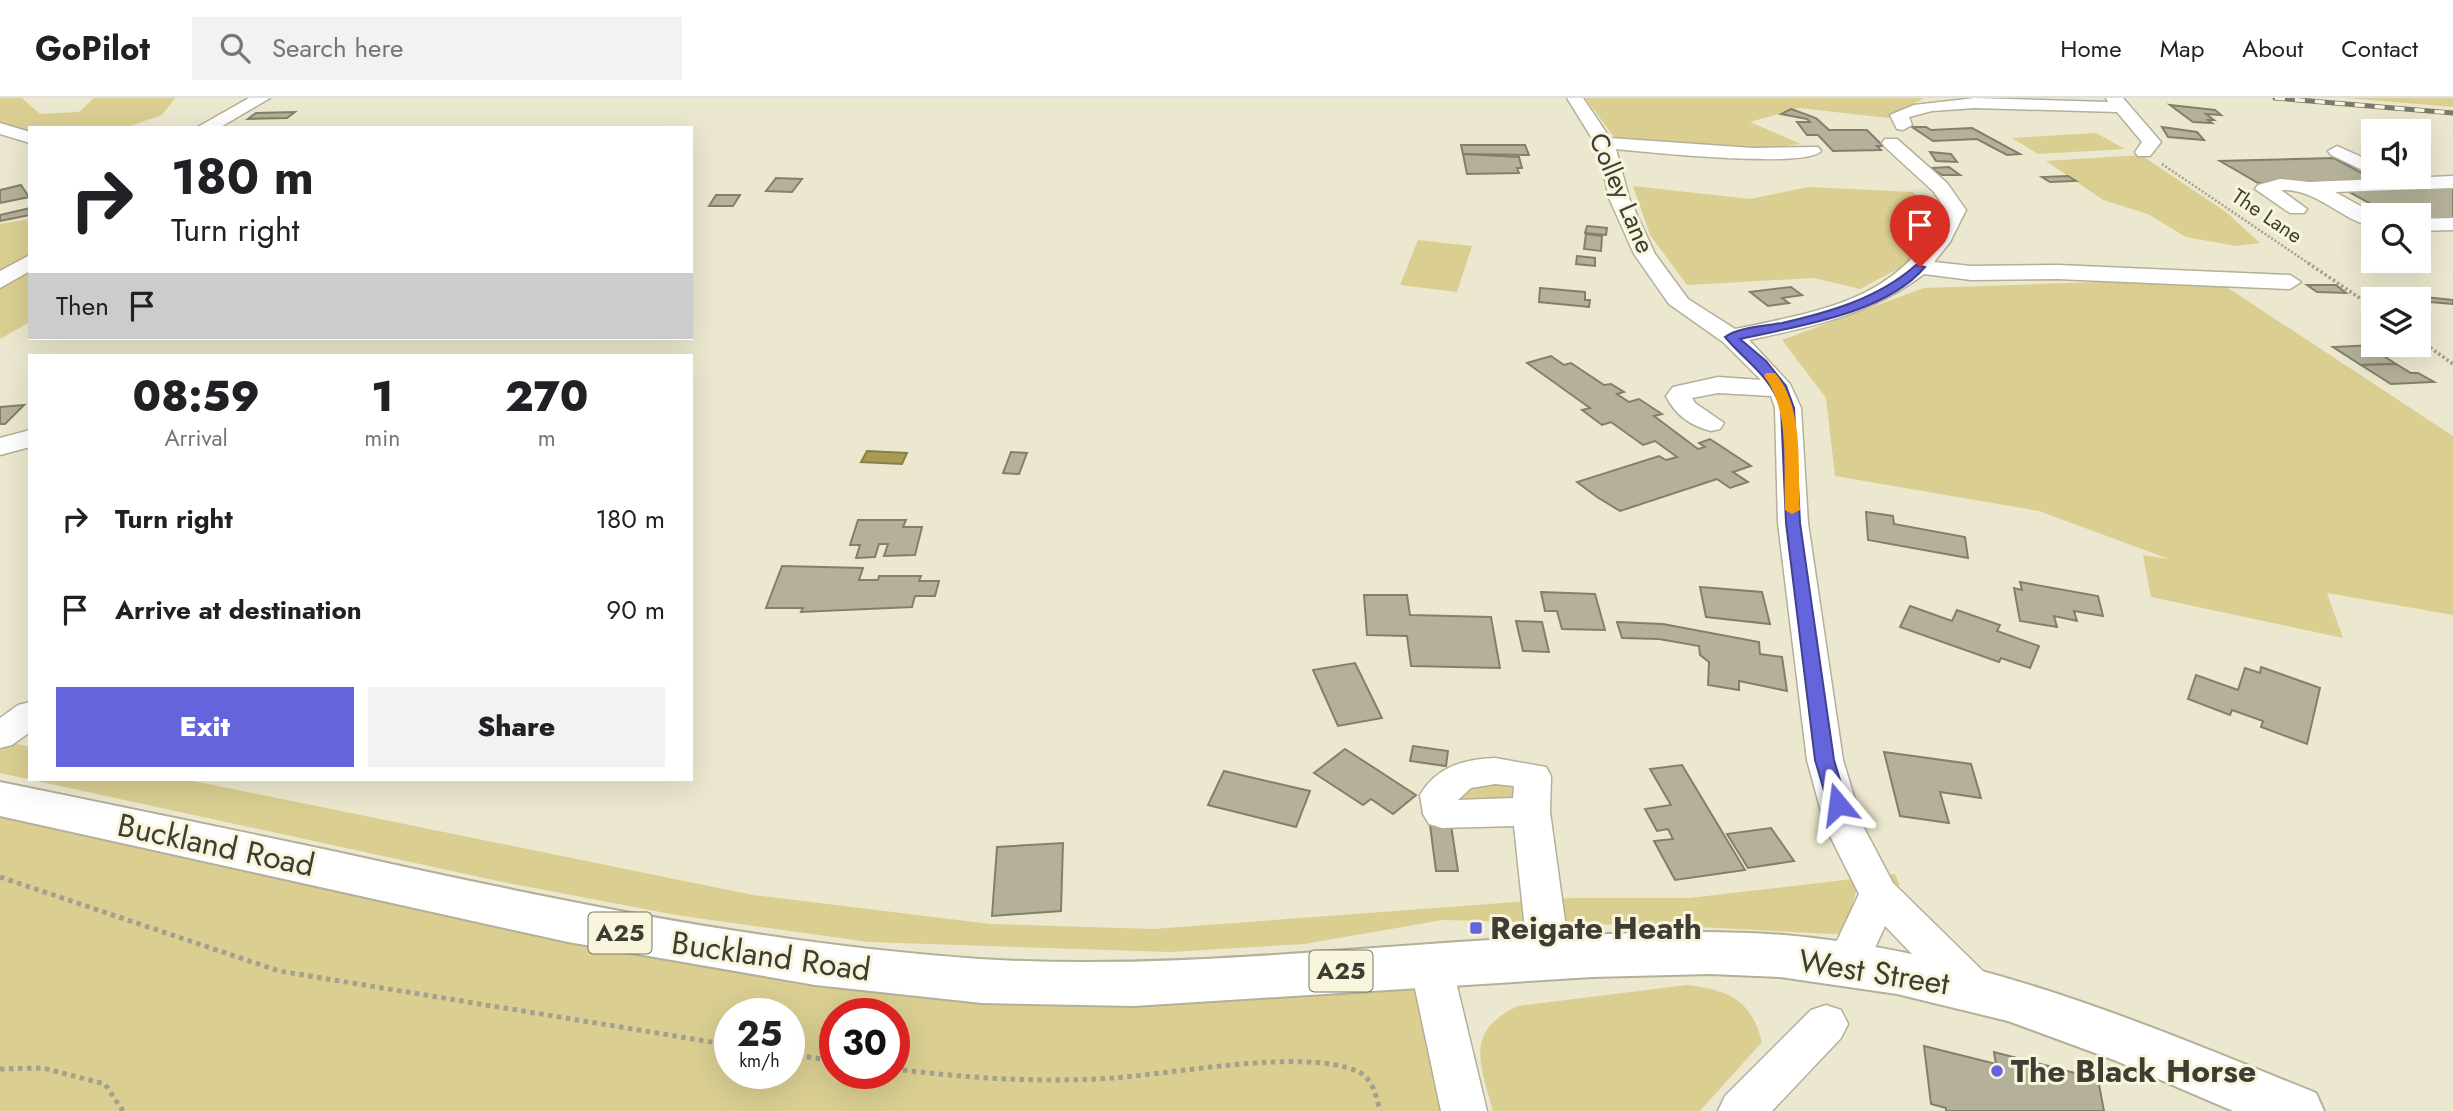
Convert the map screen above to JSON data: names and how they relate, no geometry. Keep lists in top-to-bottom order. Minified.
{"streets":{"main road":["Buckland Road","A25","West Street"],"street":["Colley Lane"],"path":["The Lane"]},"crossings":[["Colley Lane","West Street"],["Buckland Road","West Street"]],"places":{"transit":["Reigate Heath"],"other":["The Black Horse"]},"page":{"header":"GoPilot","search":"Search here","nav":["Home","Map","About","Contact"],"turn":["180 m","Turn right"],"then":"Then","eta":["08:59","Arrival","1","min","270","m"],"list":[{"name":"Turn right","value":"180 m"},{"name":"Arrive at destination","value":"90 m"}],"buttons":["Exit","Share"],"speed":"25 km/h","limit":"30"}}
